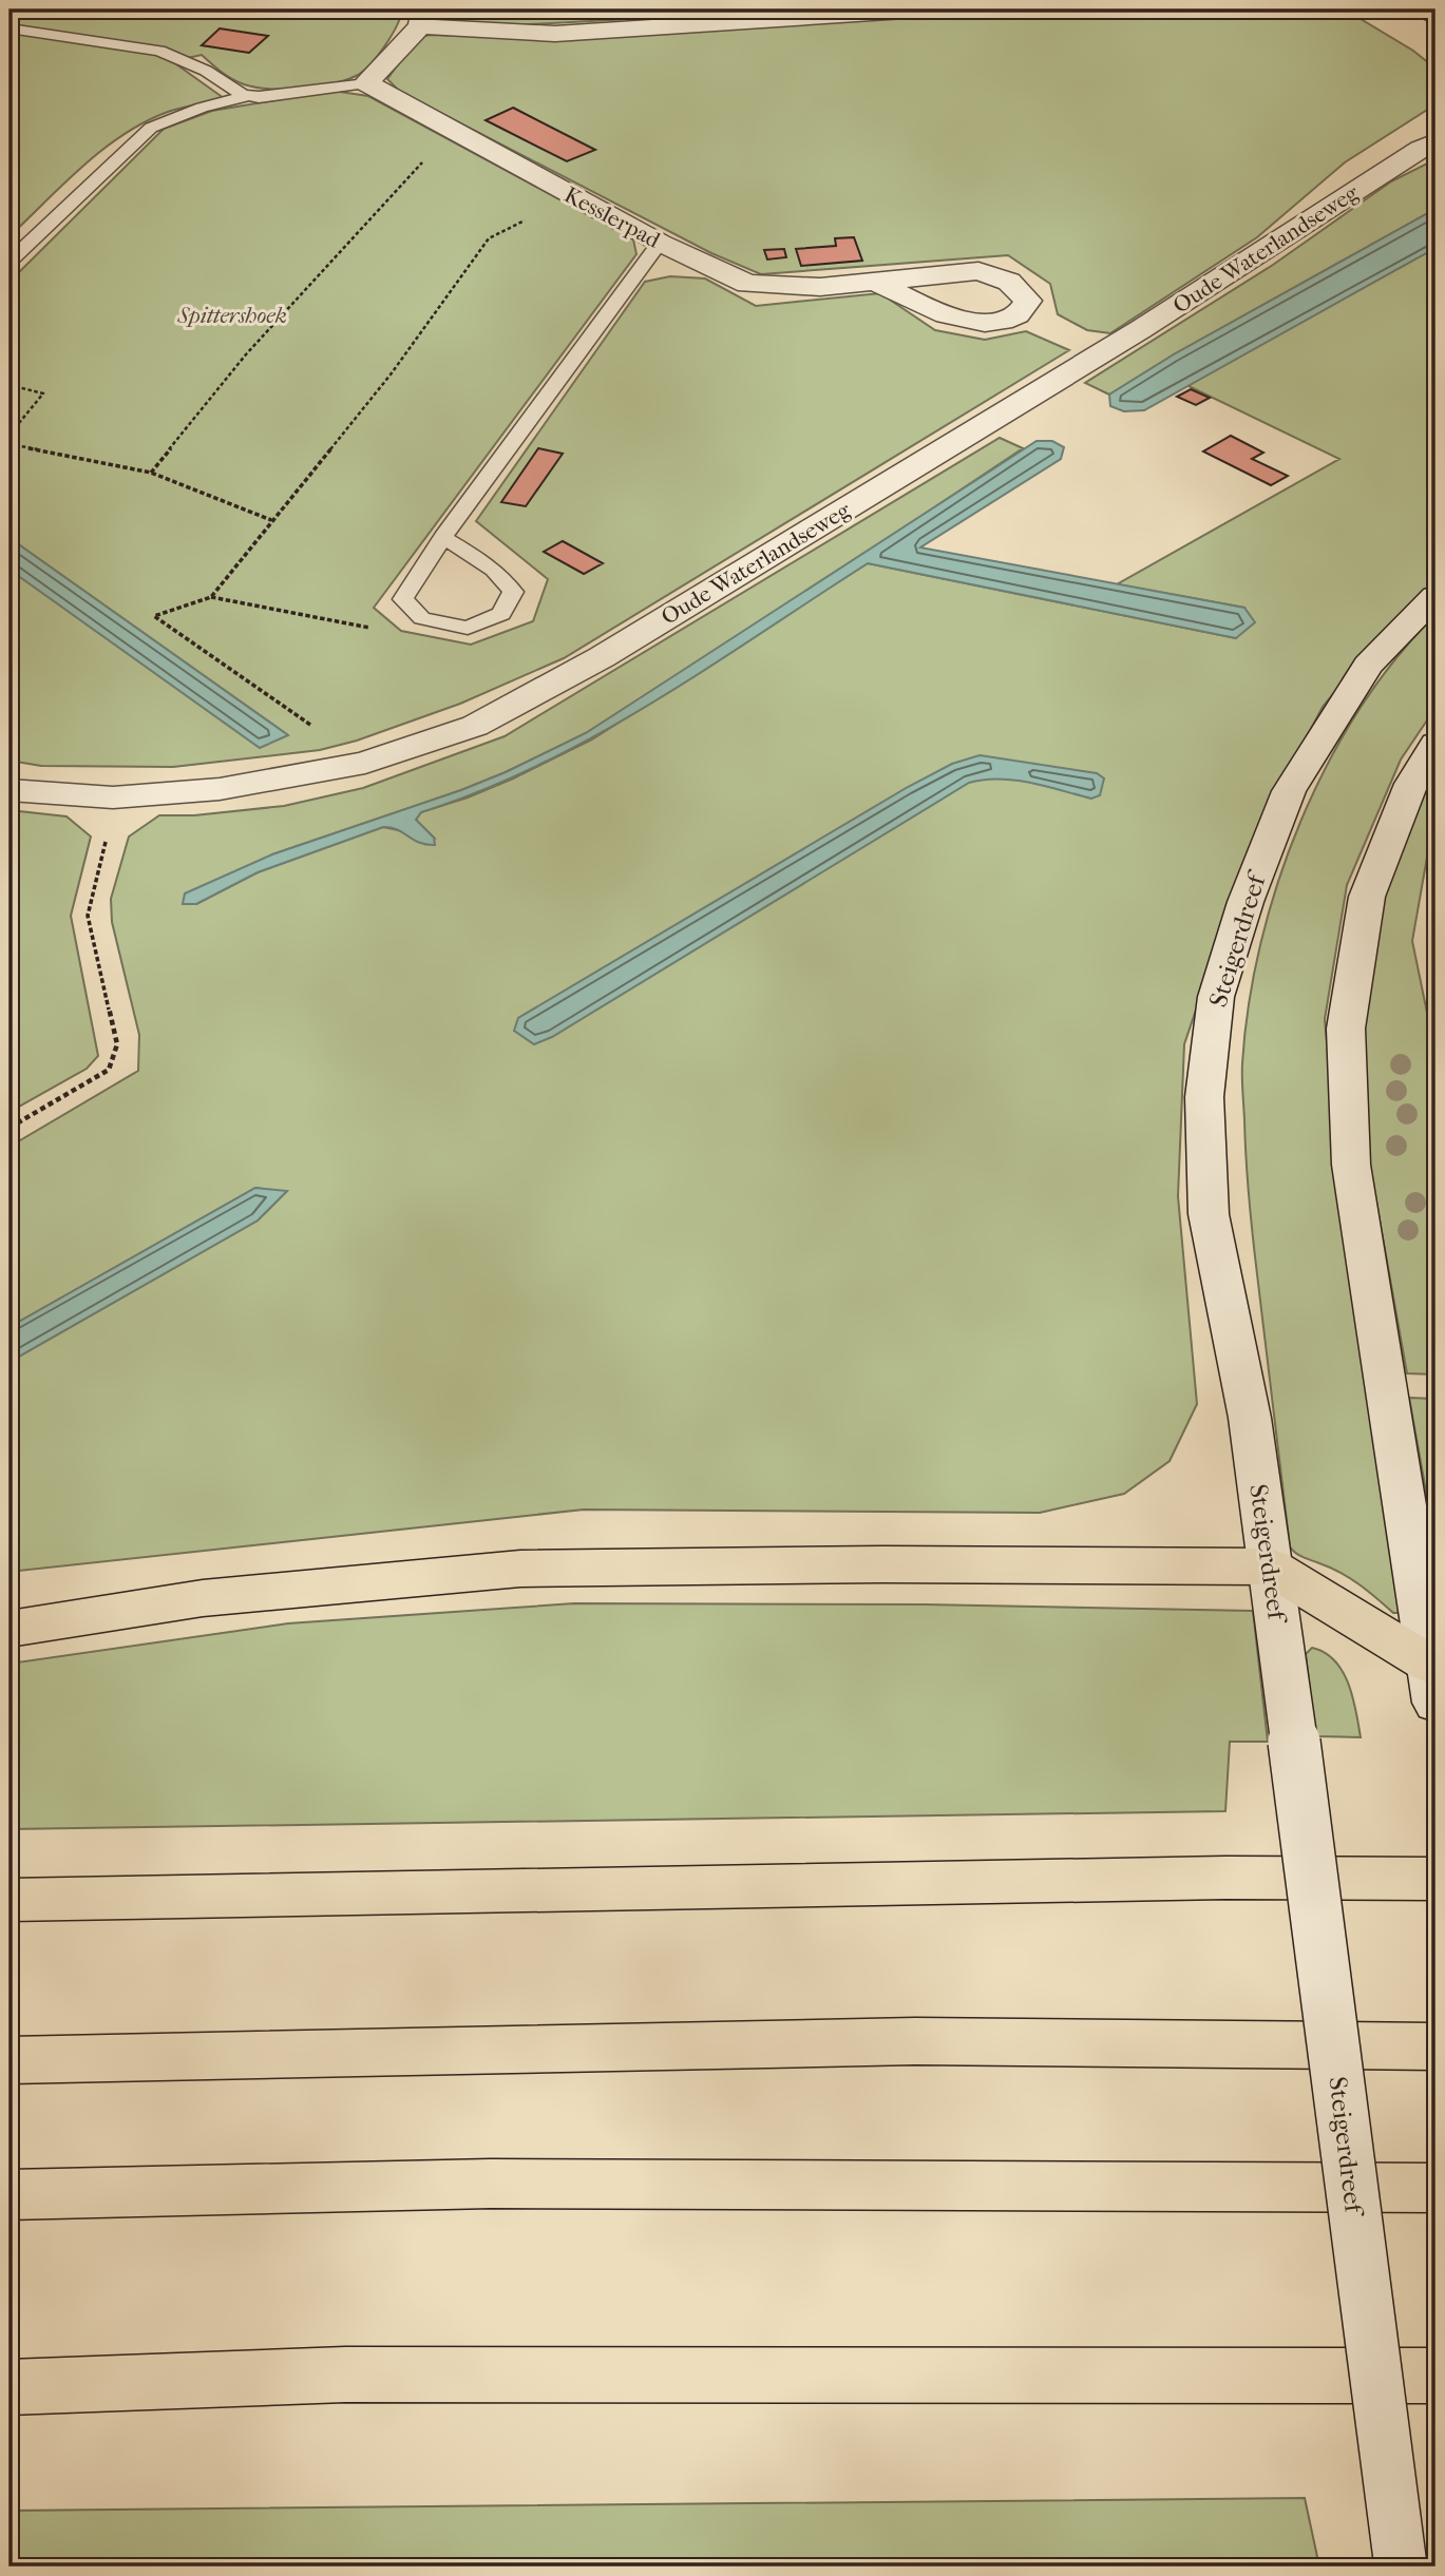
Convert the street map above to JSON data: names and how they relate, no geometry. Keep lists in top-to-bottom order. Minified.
{"streets":{"street":["Kesslerpad","Oude Waterlandseweg","Steigerdreef"]},"parks":["Spittershoek"]}
